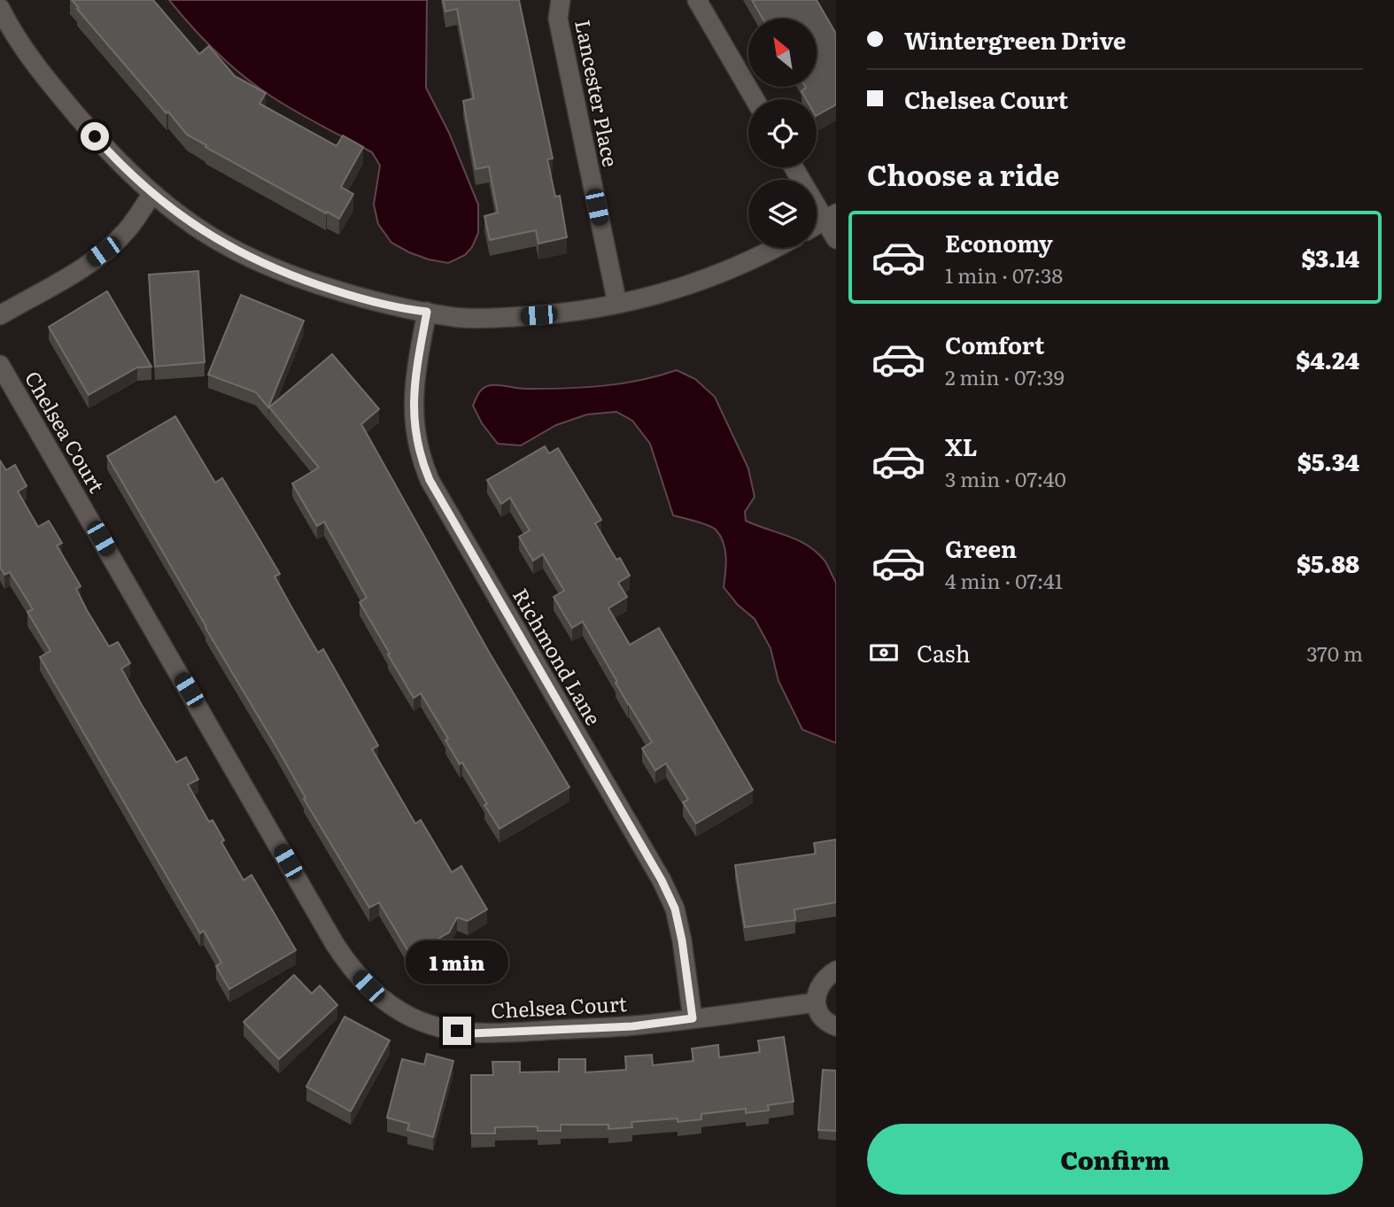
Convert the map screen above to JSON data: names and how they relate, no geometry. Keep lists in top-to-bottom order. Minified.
{"streets":{"street":["Lancester Place","Chelsea Court","Richmond Lane"]},"crossings":[["Chelsea Court","Richmond Lane"]],"north":"top left","page":{"banner":["Wintergreen Drive","Chelsea Court"],"heading":"Choose a ride","list":[{"name":"Economy","note":"1 min · 07:38","value":"$3.14"},{"name":"Comfort","note":"2 min · 07:39","value":"$4.24"},{"name":"XL","note":"3 min · 07:40","value":"$5.34"},{"name":"Green","note":"4 min · 07:41","value":"$5.88"}],"pay":["Cash","370 m"],"bubble":"1 min","buttons":"Confirm"}}
